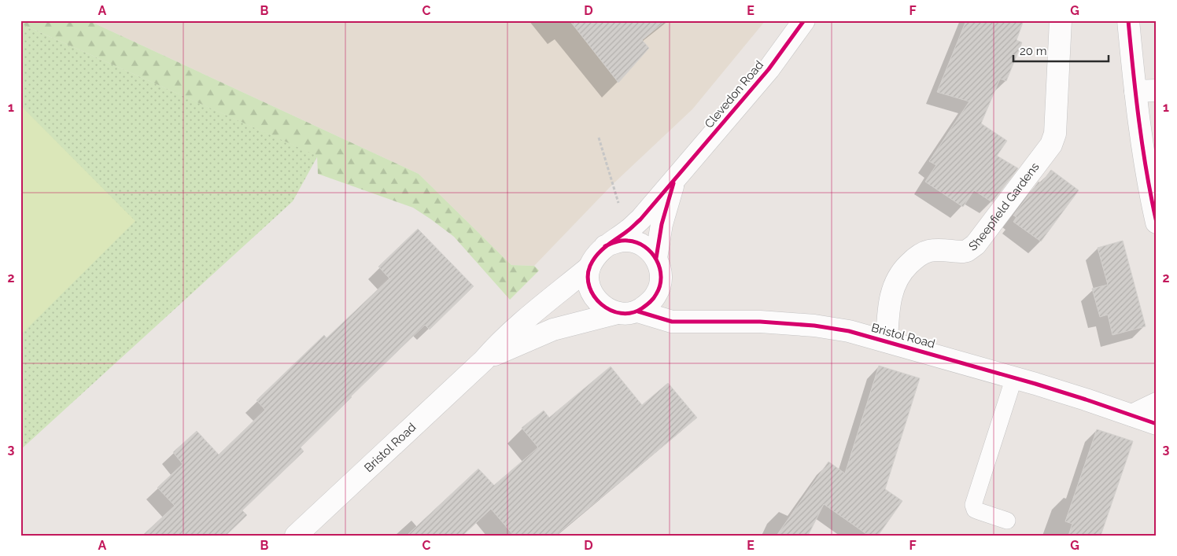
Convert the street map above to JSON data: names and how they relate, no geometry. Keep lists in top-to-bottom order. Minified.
{"streets":{"main road":["Clevedon Road","Sheepfield Gardens","Bristol Road"]},"crossings":[["Clevedon Road","Bristol Road"],["Sheepfield Gardens","Bristol Road"]],"scale_bar":"20 m","grid":{"columns":["A","B","C","D","E","F","G"],"rows":["1","2","3"]}}
